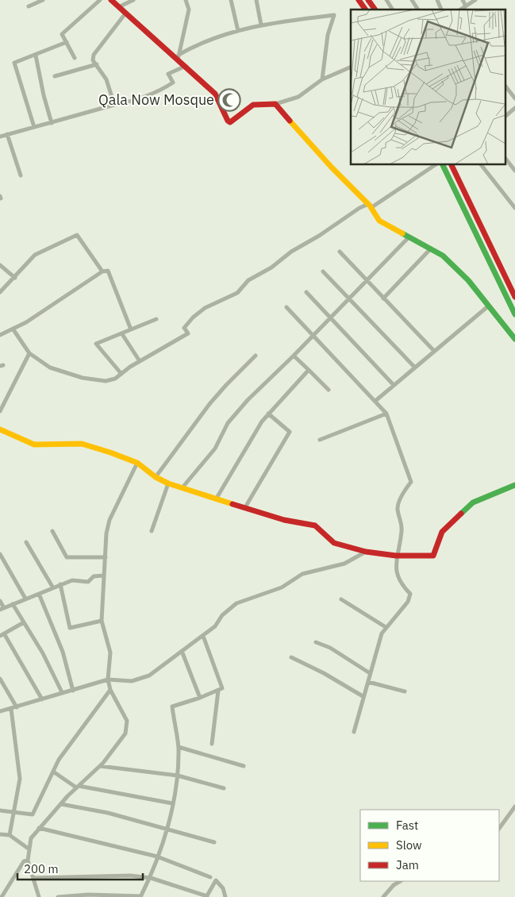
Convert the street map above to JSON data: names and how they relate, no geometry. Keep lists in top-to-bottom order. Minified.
{"places":{"mosque":["Qala Now Mosque"]},"legend":["Fast","Slow","Jam"],"scale_bar":"200 m"}
